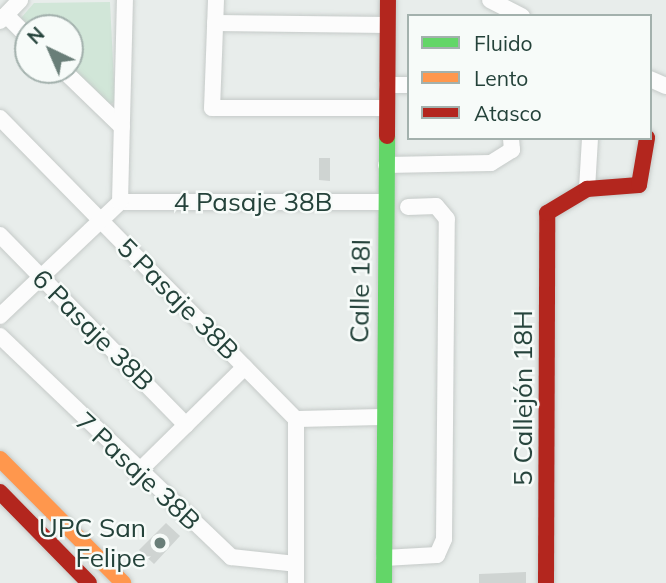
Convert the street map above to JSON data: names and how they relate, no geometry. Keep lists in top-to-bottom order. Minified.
{"streets":{"street":["4 Pasaje 38B","Calle 18I","5 Pasaje 38B","6 Pasaje 38B","5 Callejón 18H","7 Pasaje 38B"]},"crossings":[["4 Pasaje 38B","Calle 18I"]],"places":["UPC San Felipe"],"legend":["Fluido","Lento","Atasco"],"north":"top left"}
